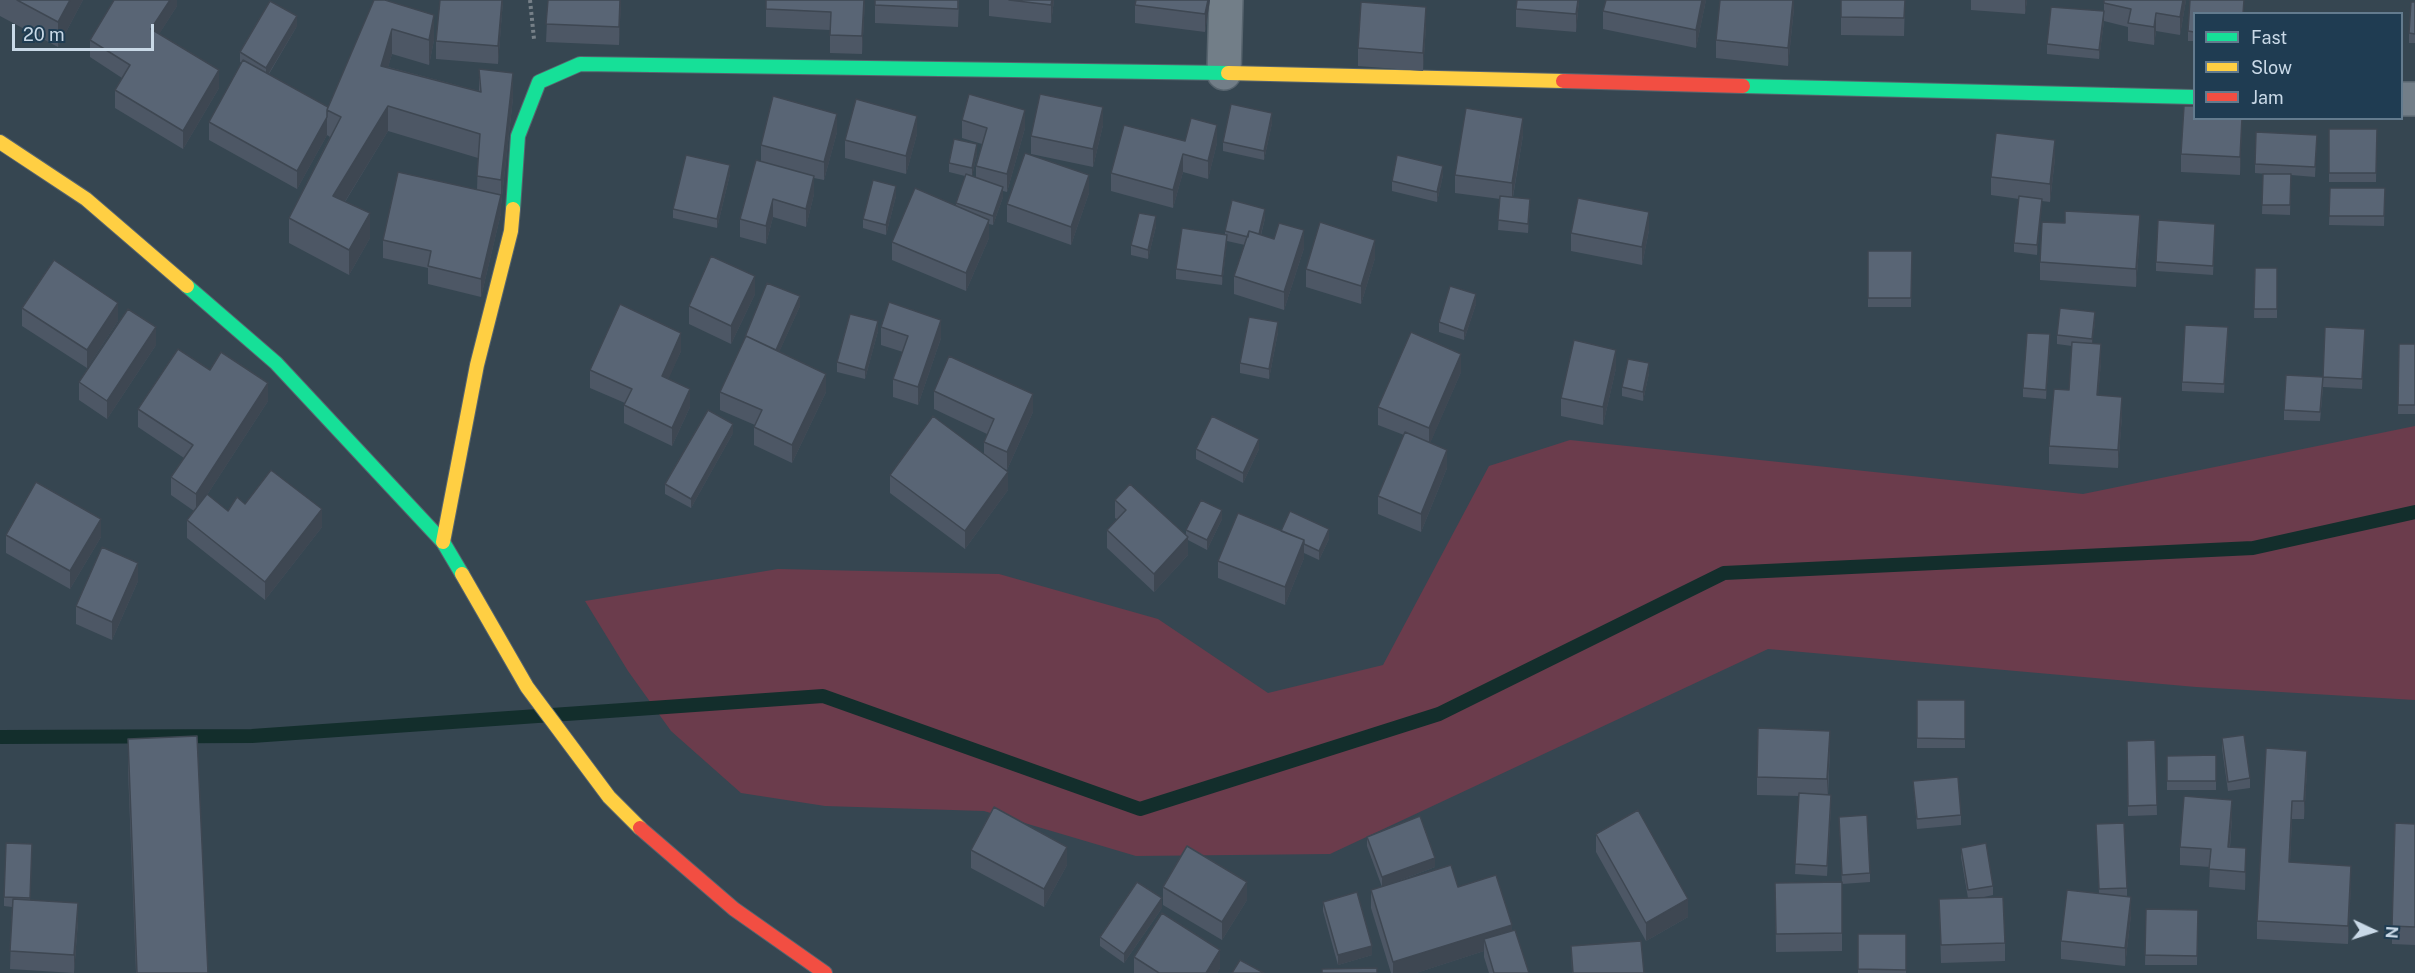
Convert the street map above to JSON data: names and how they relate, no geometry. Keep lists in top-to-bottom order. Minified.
{"legend":["Fast","Slow","Jam"],"scale_bar":"20 m","north":"right"}
